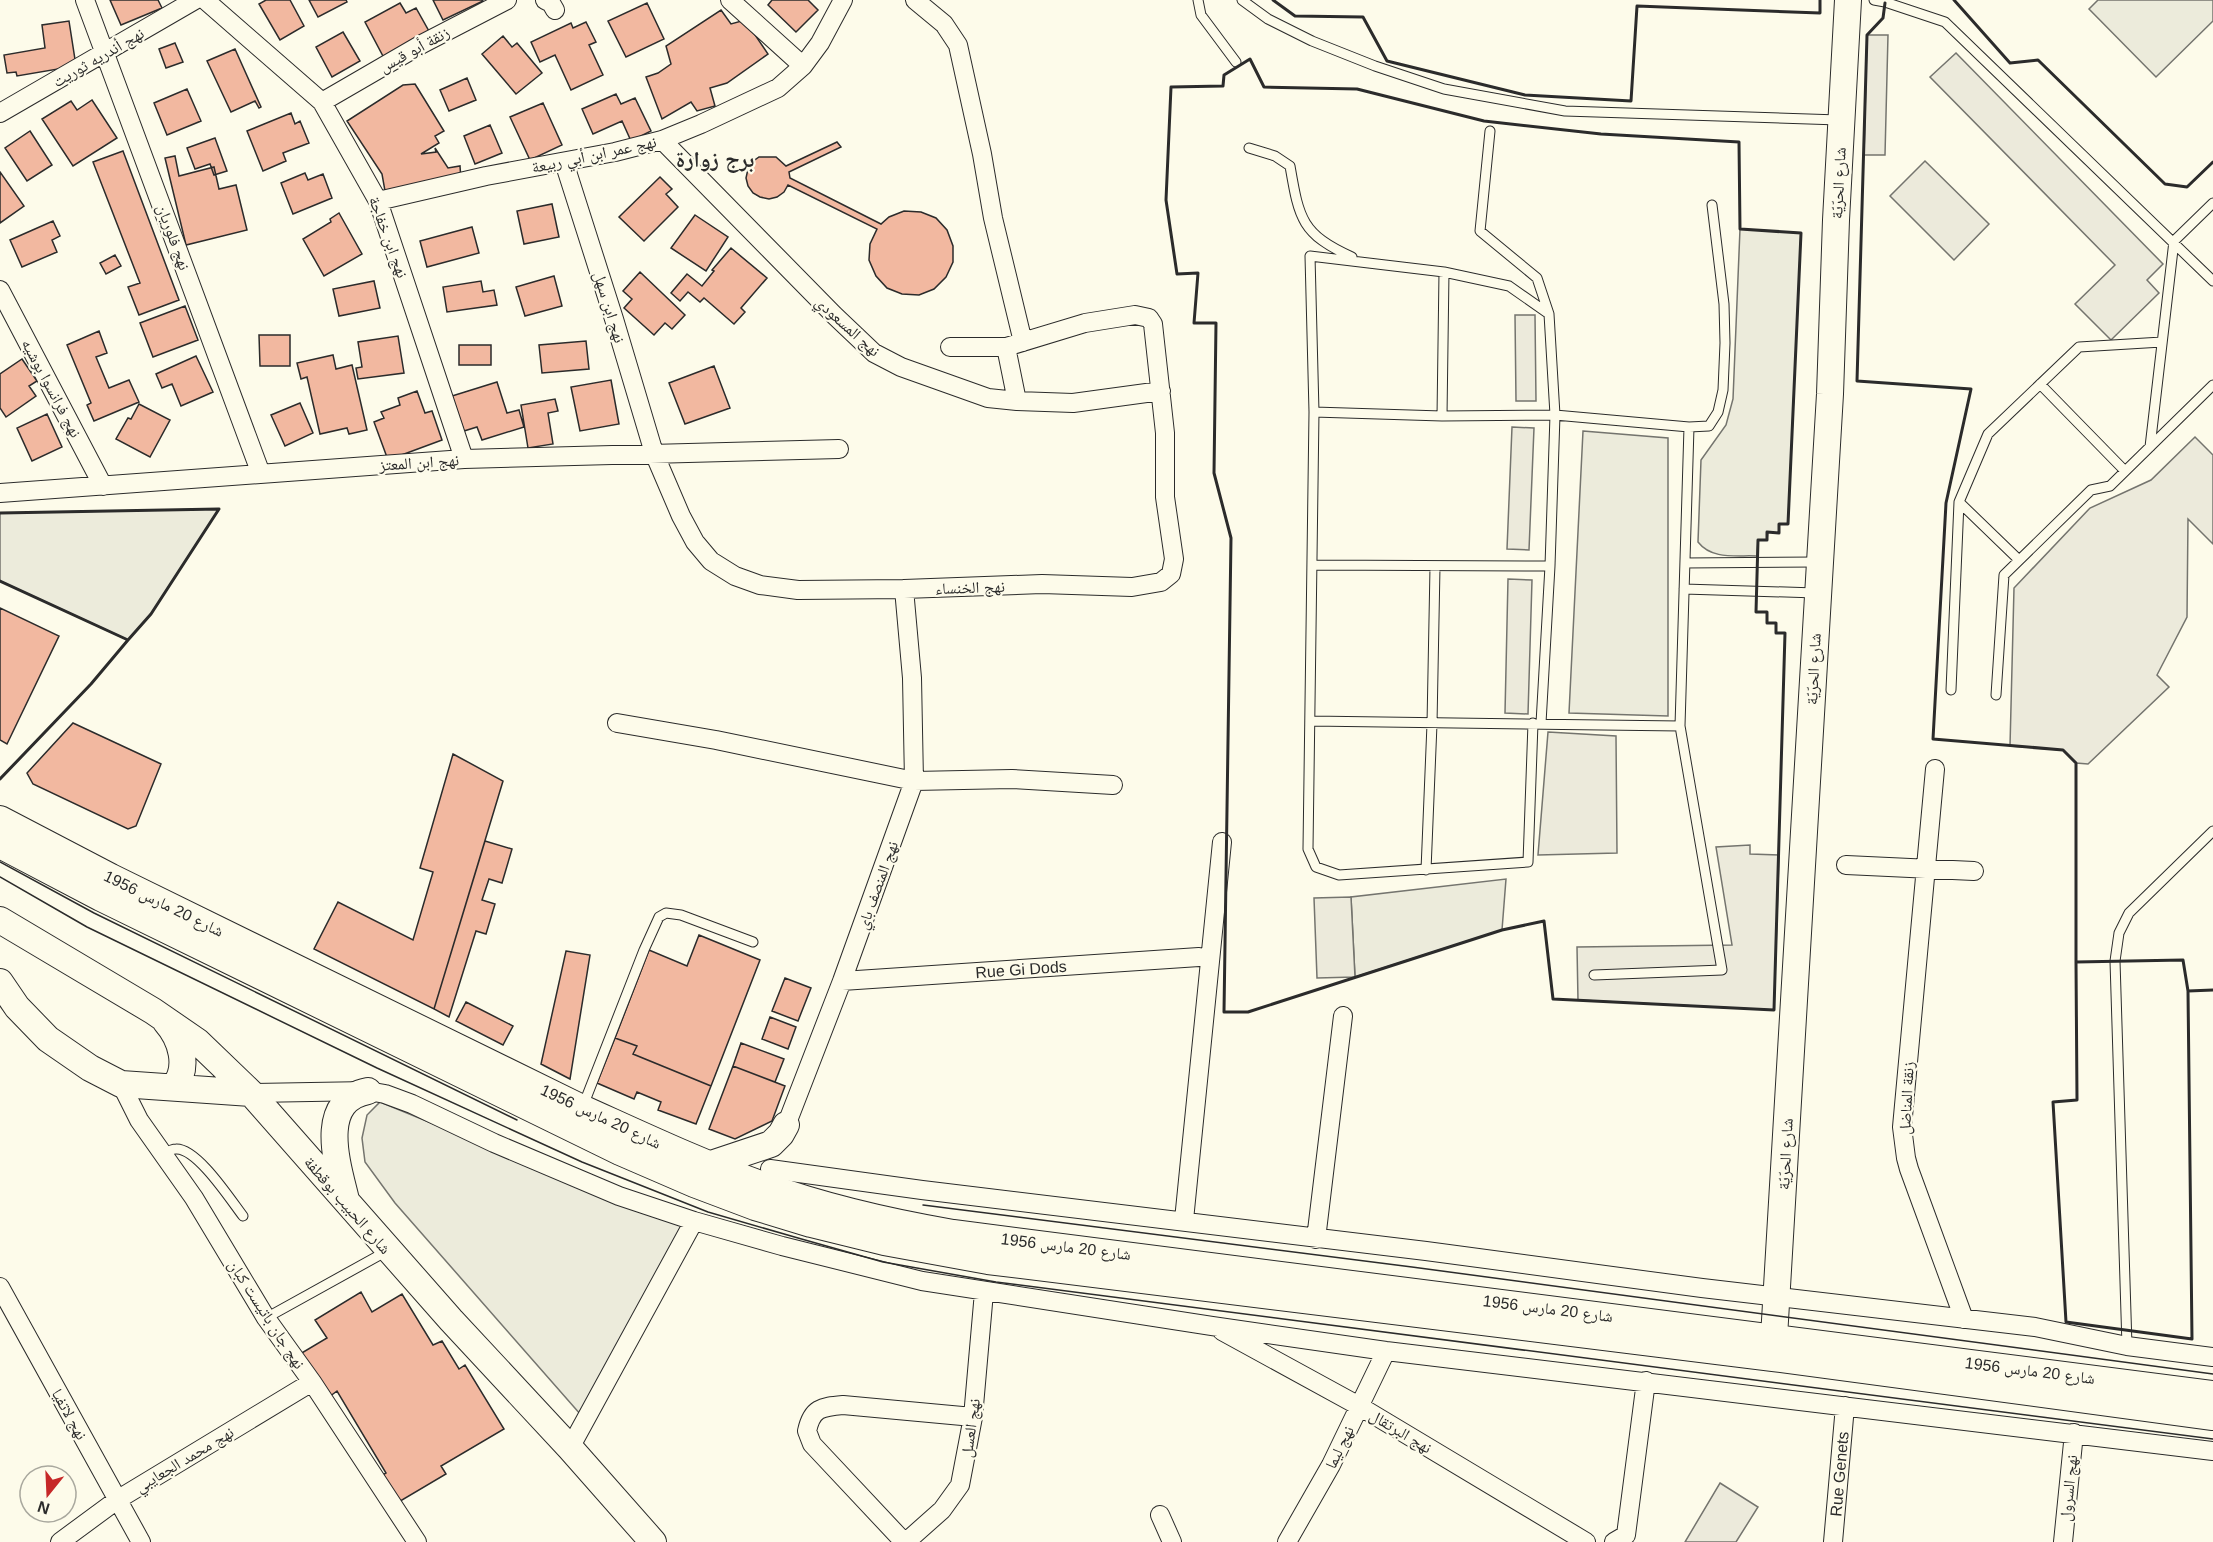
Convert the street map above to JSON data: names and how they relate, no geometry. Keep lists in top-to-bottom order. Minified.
{"streets":{"main road":["شارع الحرّيّة","شارع 20 مارس 1956","شارع الحبيب بوقطفة"],"street":["زنقة أبو قيس","نهج أندريه ثوريت","نهج عمر ابن أبي ربيعة","نهج فلوريان","نهج ابن خفاجة","نهج ابن سهل","نهج المسعودي","نهج فرانسوا بوشيه","نهج ابن المعتز","نهج الخنساء","نهج المنصف باي","Rue Gi Dods","زنقة المناضل","نهج جان باتيست كبان","نهج لاتفيا","نهج العسل","نهج البرتقال","نهج ليما","نهج محمد الجعايبي","Rue Genets","نهج السرول"]},"crossings":[["زنقة أبو قيس","نهج ابن خفاجة"],["نهج أندريه ثوريت","نهج فلوريان"],["نهج عمر ابن أبي ربيعة","نهج ابن خفاجة"],["نهج عمر ابن أبي ربيعة","نهج ابن سهل"],["نهج عمر ابن أبي ربيعة","نهج المسعودي"],["شارع الحرّيّة","شارع 20 مارس 1956"],["نهج فلوريان","نهج ابن المعتز"],["نهج ابن خفاجة","نهج ابن المعتز"],["نهج ابن سهل","نهج ابن المعتز"],["نهج ابن سهل","نهج الخنساء"],["نهج المسعودي","نهج الخنساء"],["نهج فرانسوا بوشيه","نهج ابن المعتز"],["نهج ابن المعتز","نهج الخنساء"],["نهج الخنساء","نهج المنصف باي"],["نهج المنصف باي","شارع 20 مارس 1956"],["نهج المنصف باي","Rue Gi Dods"],["شارع 20 مارس 1956","زنقة المناضل"],["نهج جان باتيست كبان","نهج محمد الجعايبي"],["نهج لاتفيا","نهج محمد الجعايبي"],["نهج البرتقال","نهج ليما"]],"districts":["برج زوارة"],"north":"bottom"}
